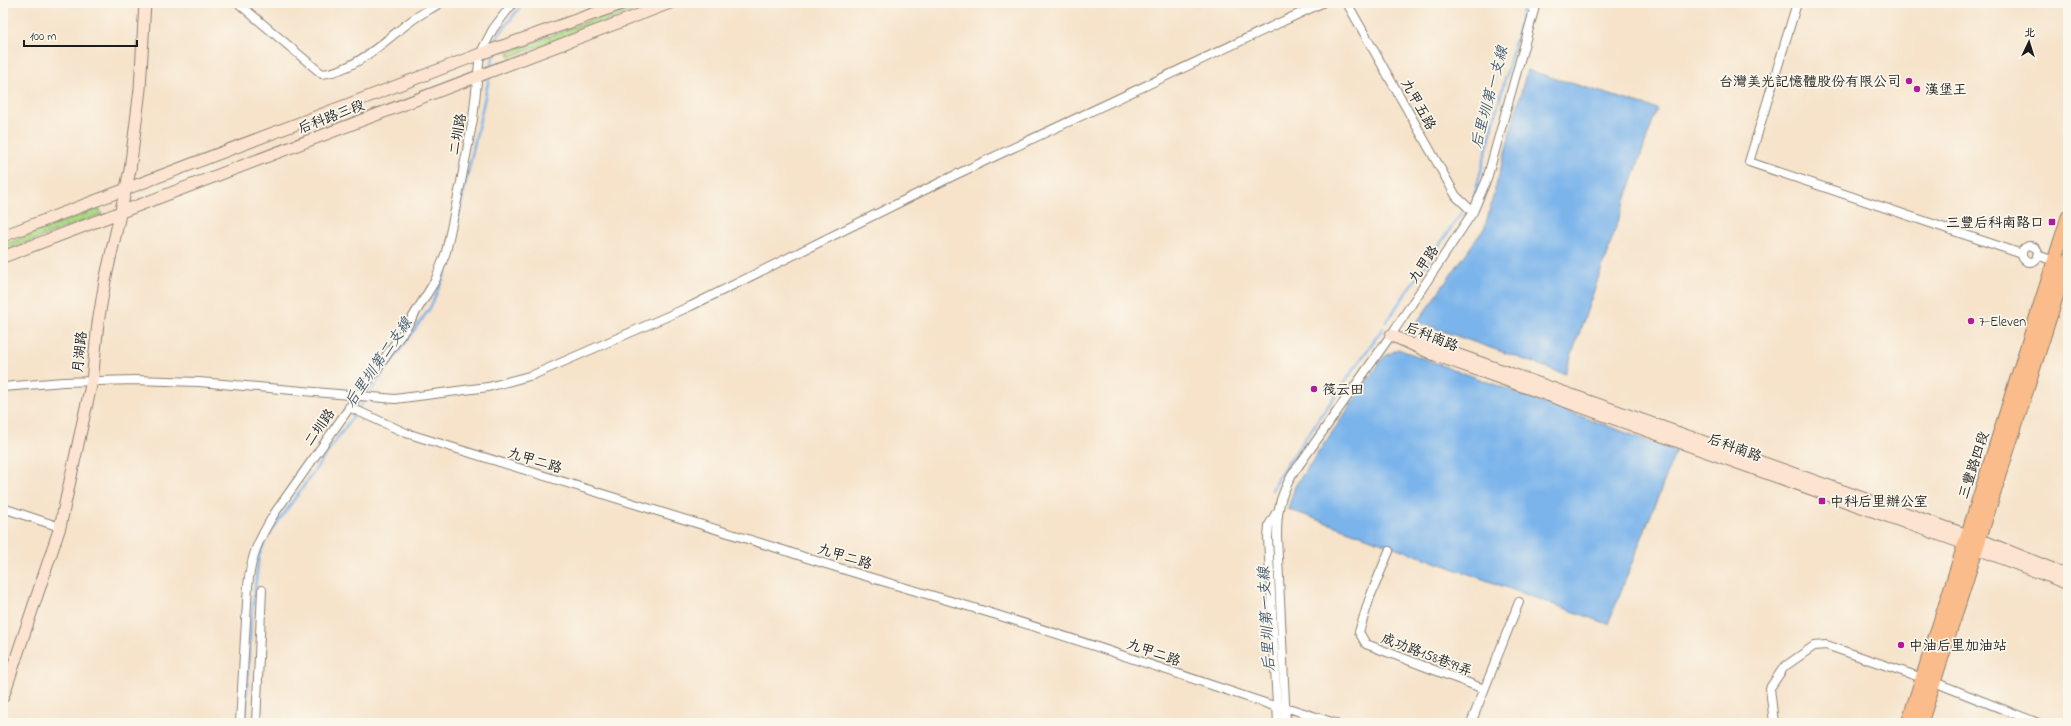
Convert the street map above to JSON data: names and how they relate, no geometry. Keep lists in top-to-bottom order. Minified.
{"streets":{"main road":["三豐路四段"],"street":["九甲五路","后科路三段","二圳路","九甲路","后科南路","月湖路","九甲二路","成功路158巷99弄"]},"crossings":[["九甲五路","九甲路"],["后科路三段","二圳路"],["后科路三段","月湖路"],["二圳路","九甲二路"],["九甲路","后科南路"],["九甲路","九甲二路"],["后科南路","三豐路四段"]],"water":["后里圳第一支線","后里圳第二支線"],"places":{"other":["台灣美光記憶體股份有限公司","漢堡王","7-Eleven","筏云田","中油后里加油站"],"transit":["三豐后科南路口","中科后里辦公室"]},"scale_bar":"100 m","north":"top"}
